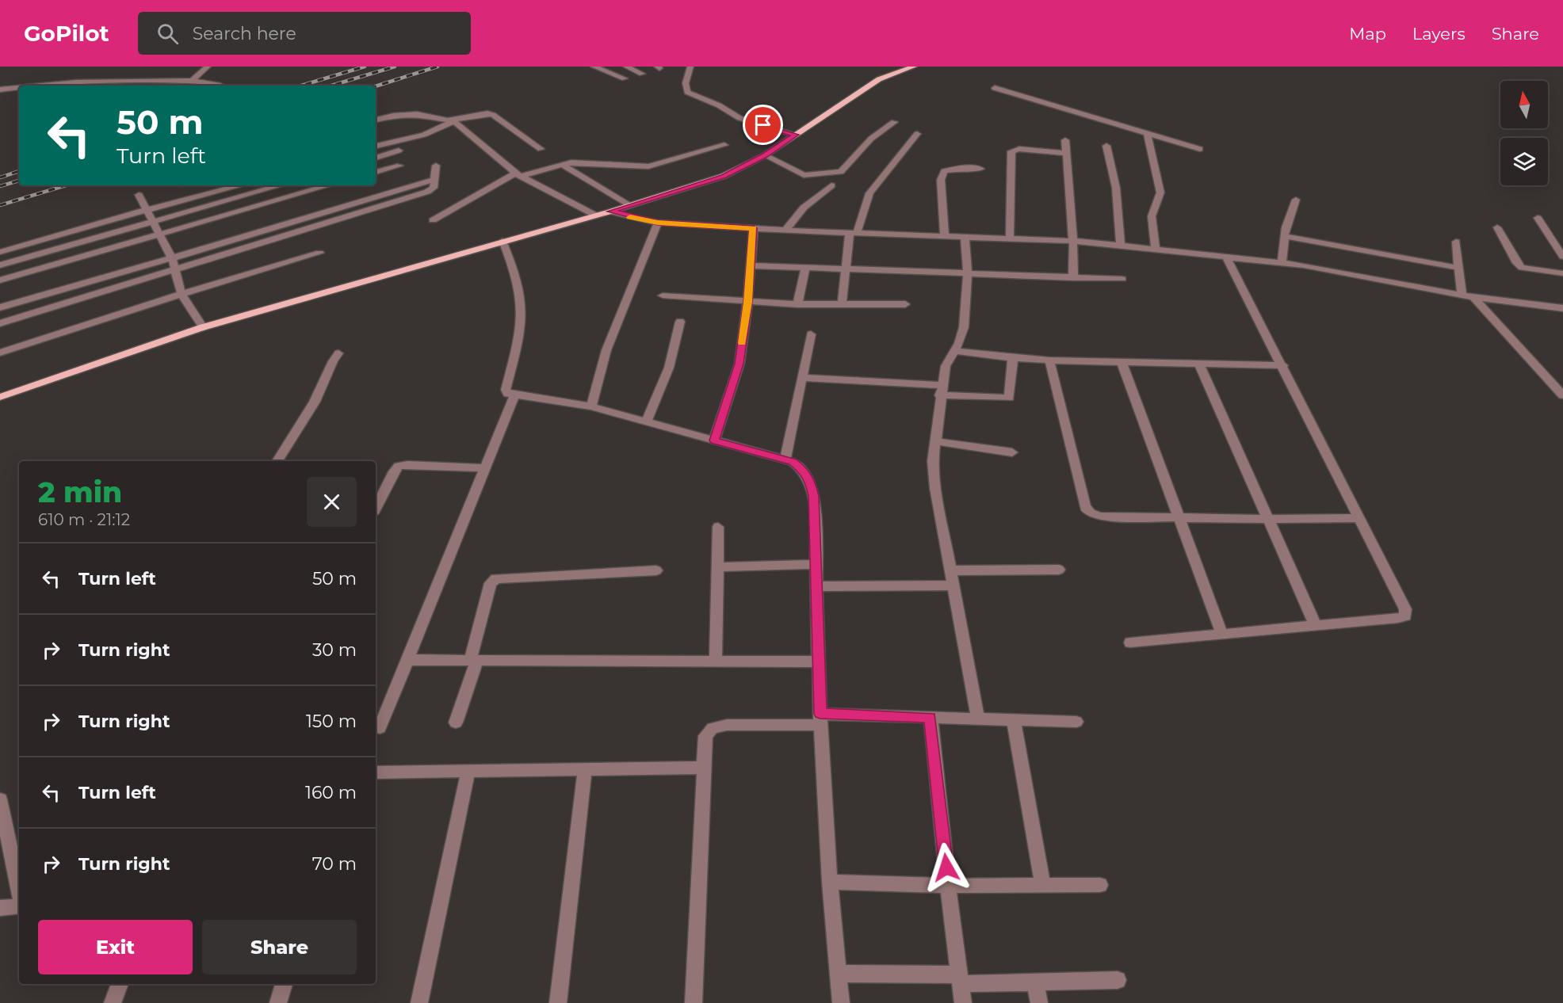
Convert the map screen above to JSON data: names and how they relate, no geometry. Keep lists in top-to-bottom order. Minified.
{"north":"top","page":{"header":"GoPilot","search":"Search here","nav":["Map","Layers","Share"],"turn":["50 m","Turn left"],"heading":["2 min","610 m · 21:12"],"list":[{"name":"Turn left","value":"50 m"},{"name":"Turn right","value":"30 m"},{"name":"Turn right","value":"150 m"},{"name":"Turn left","value":"160 m"},{"name":"Turn right","value":"70 m"}],"buttons":["Exit","Share"]}}
